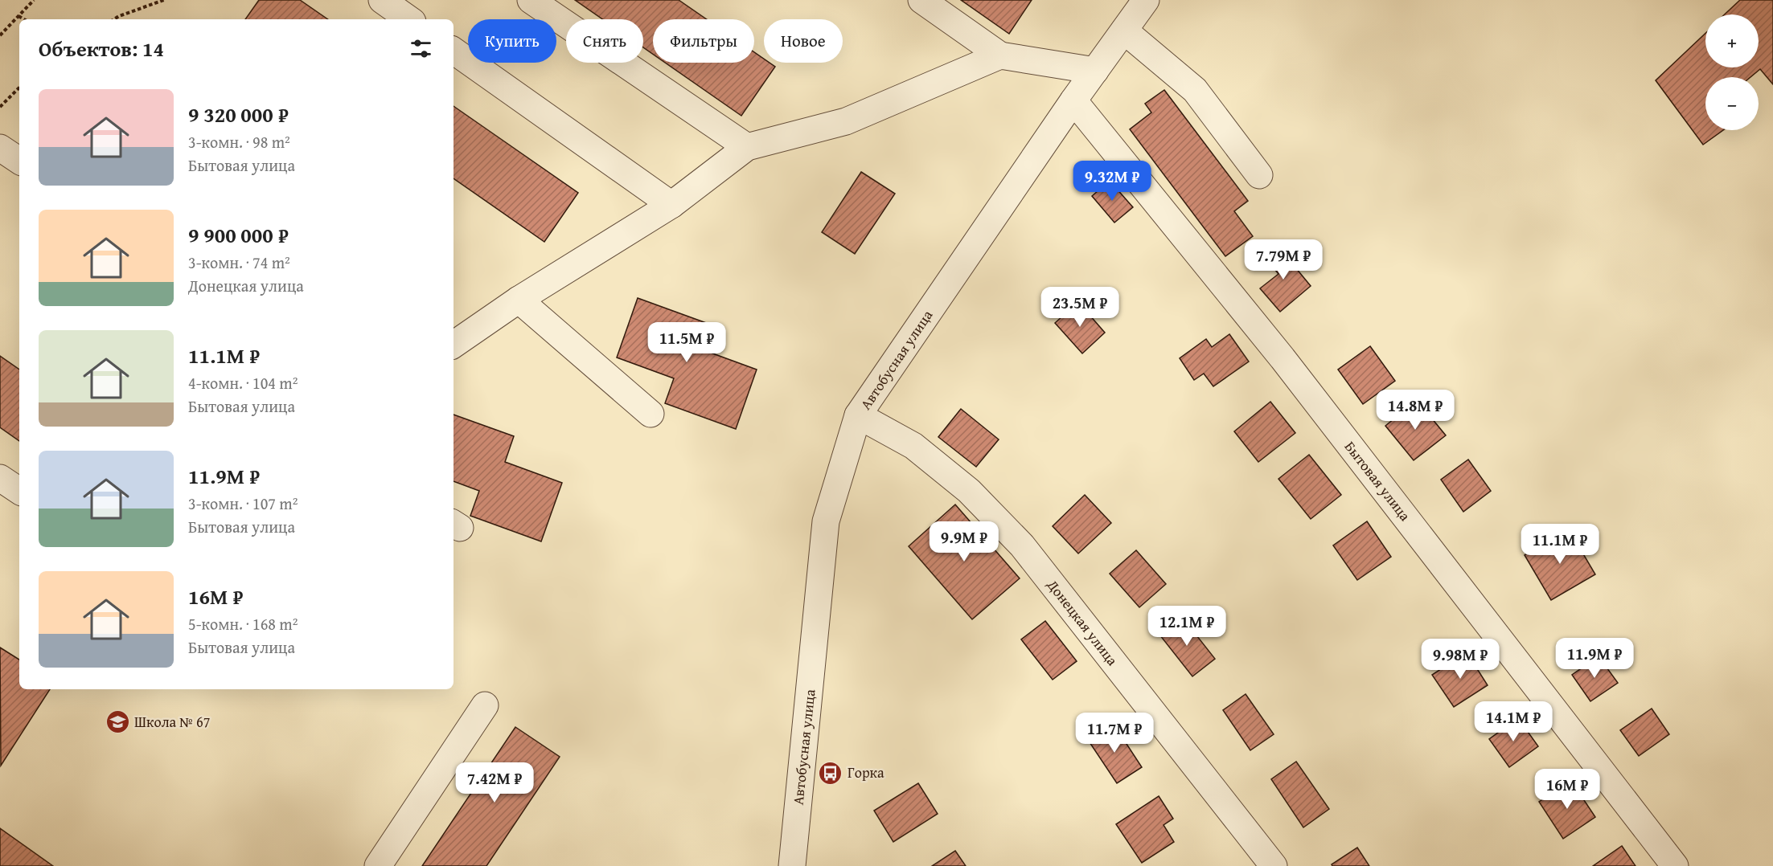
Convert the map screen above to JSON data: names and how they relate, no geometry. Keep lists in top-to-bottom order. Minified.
{"streets":{"street":["Автобусная улица","Бытовая улица","Донецкая улица"]},"crossings":[["Автобусная улица","Бытовая улица"],["Автобусная улица","Донецкая улица"]],"places":{"school or university":["Школа № 67"],"bus stop":["Горка"]},"page":{"map_buttons":["+","−"],"chip":["Купить","Снять","Фильтры","Новое"],"heading":"Объектов: 14","list":[{"name":"9 320 000 ₽","note":"3-комн. · 98 m² · Бытовая улица"},{"name":"9 900 000 ₽","note":"3-комн. · 74 m² · Донецкая улица"},{"name":"11.1M ₽","note":"4-комн. · 104 m² · Бытовая улица"},{"name":"11.9M ₽","note":"3-комн. · 107 m² · Бытовая улица"},{"name":"16M ₽","note":"5-комн. · 168 m² · Бытовая улица"}],"price":["9.32M ₽","7.79M ₽","23.5M ₽","11.5M ₽","14.8M ₽","9.9M ₽","11.1M ₽","12.1M ₽","11.9M ₽","9.98M ₽","14.1M ₽","11.7M ₽","7.42M ₽","16M ₽"]}}
